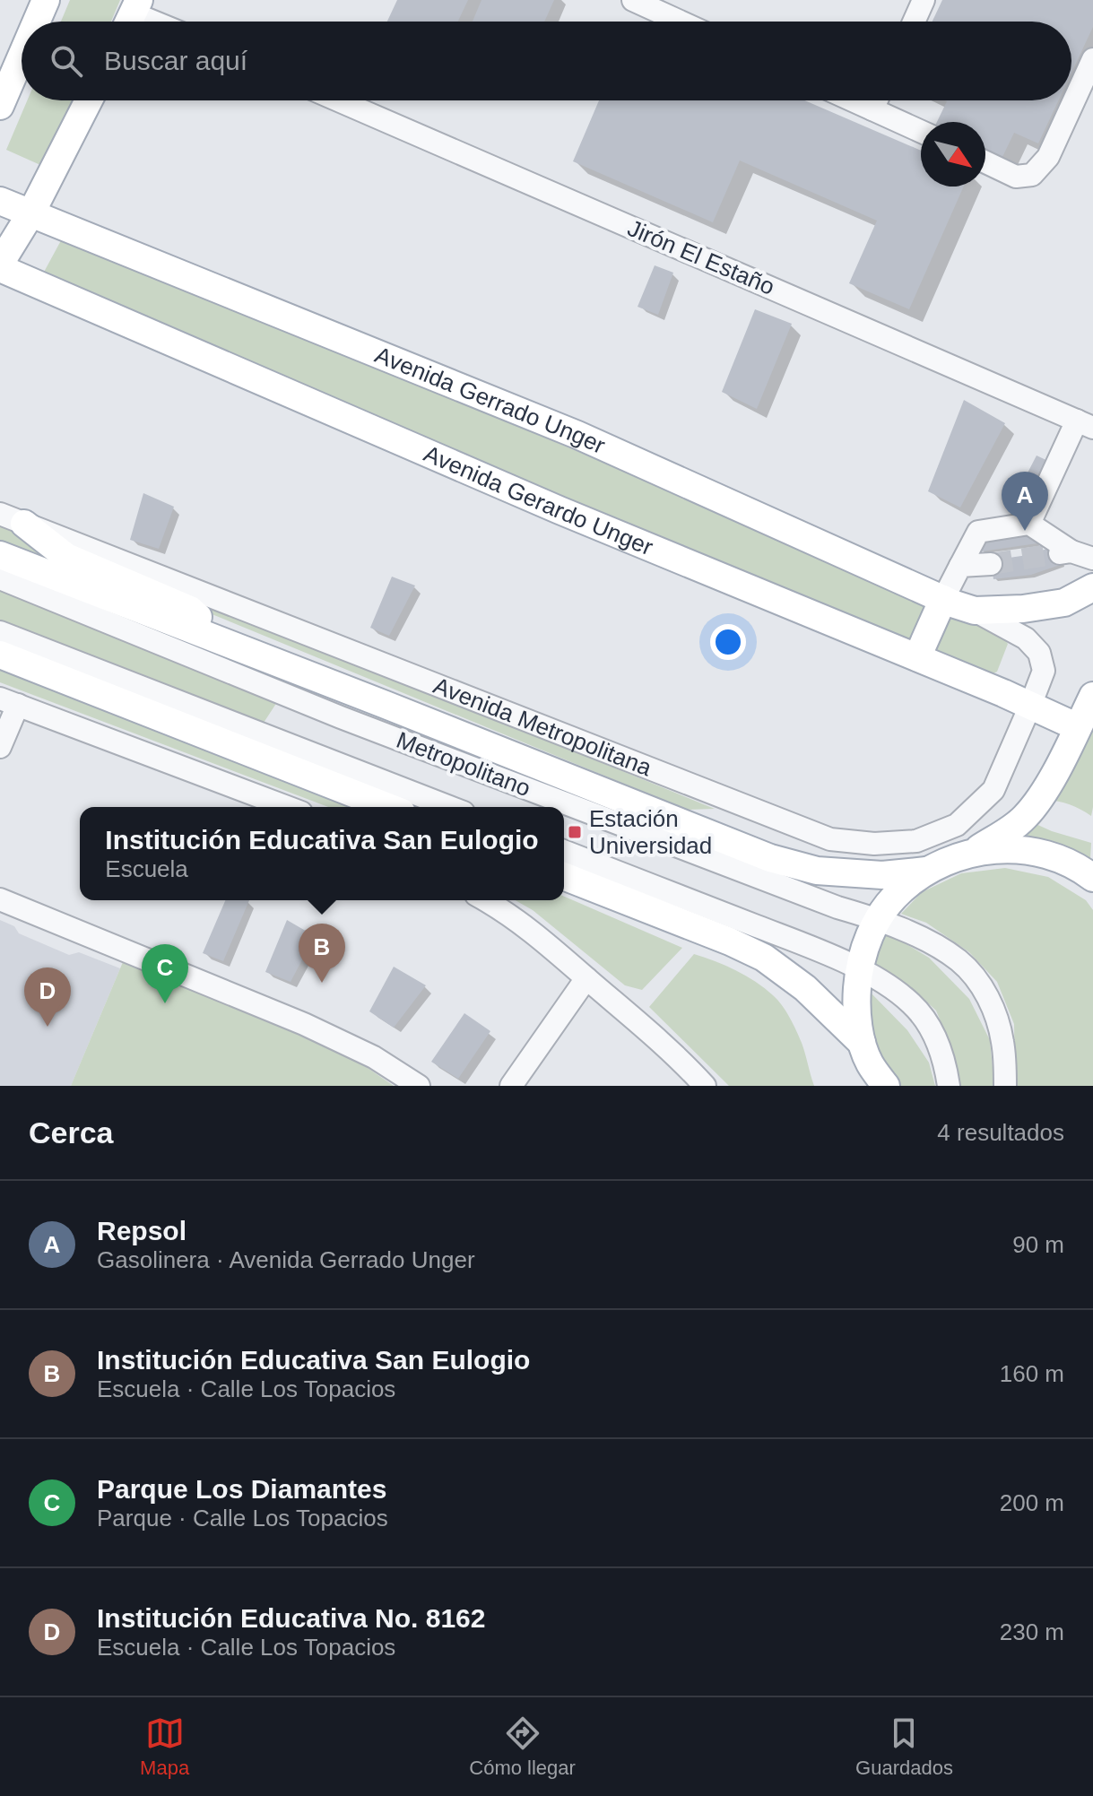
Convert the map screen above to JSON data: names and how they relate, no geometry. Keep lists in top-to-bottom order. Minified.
{"streets":{"main road":["Avenida Gerrado Unger","Avenida Gerardo Unger","Avenida Metropolitana"],"street":["Jirón El Estaño","Metropolitano"]},"crossings":[["Avenida Gerrado Unger","Avenida Gerardo Unger"],["Avenida Gerrado Unger","Avenida Metropolitana"],["Avenida Gerardo Unger","Avenida Metropolitana"]],"places":{"transit":["Estación Universidad"]},"north":"bottom right","page":{"search":"Buscar aquí","pins":["A","B","C","D"],"popup":["Institución Educativa San Eulogio","Escuela"],"heading":["Cerca","4 resultados"],"list":[{"mark":"A","name":"Repsol","note":"Gasolinera · Avenida Gerrado Unger","value":"90 m"},{"mark":"B","name":"Institución Educativa San Eulogio","note":"Escuela · Calle Los Topacios","value":"160 m"},{"mark":"C","name":"Parque Los Diamantes","note":"Parque · Calle Los Topacios","value":"200 m"},{"mark":"D","name":"Institución Educativa No. 8162","note":"Escuela · Calle Los Topacios","value":"230 m"}],"nav":["Mapa","Cómo llegar","Guardados"]}}
